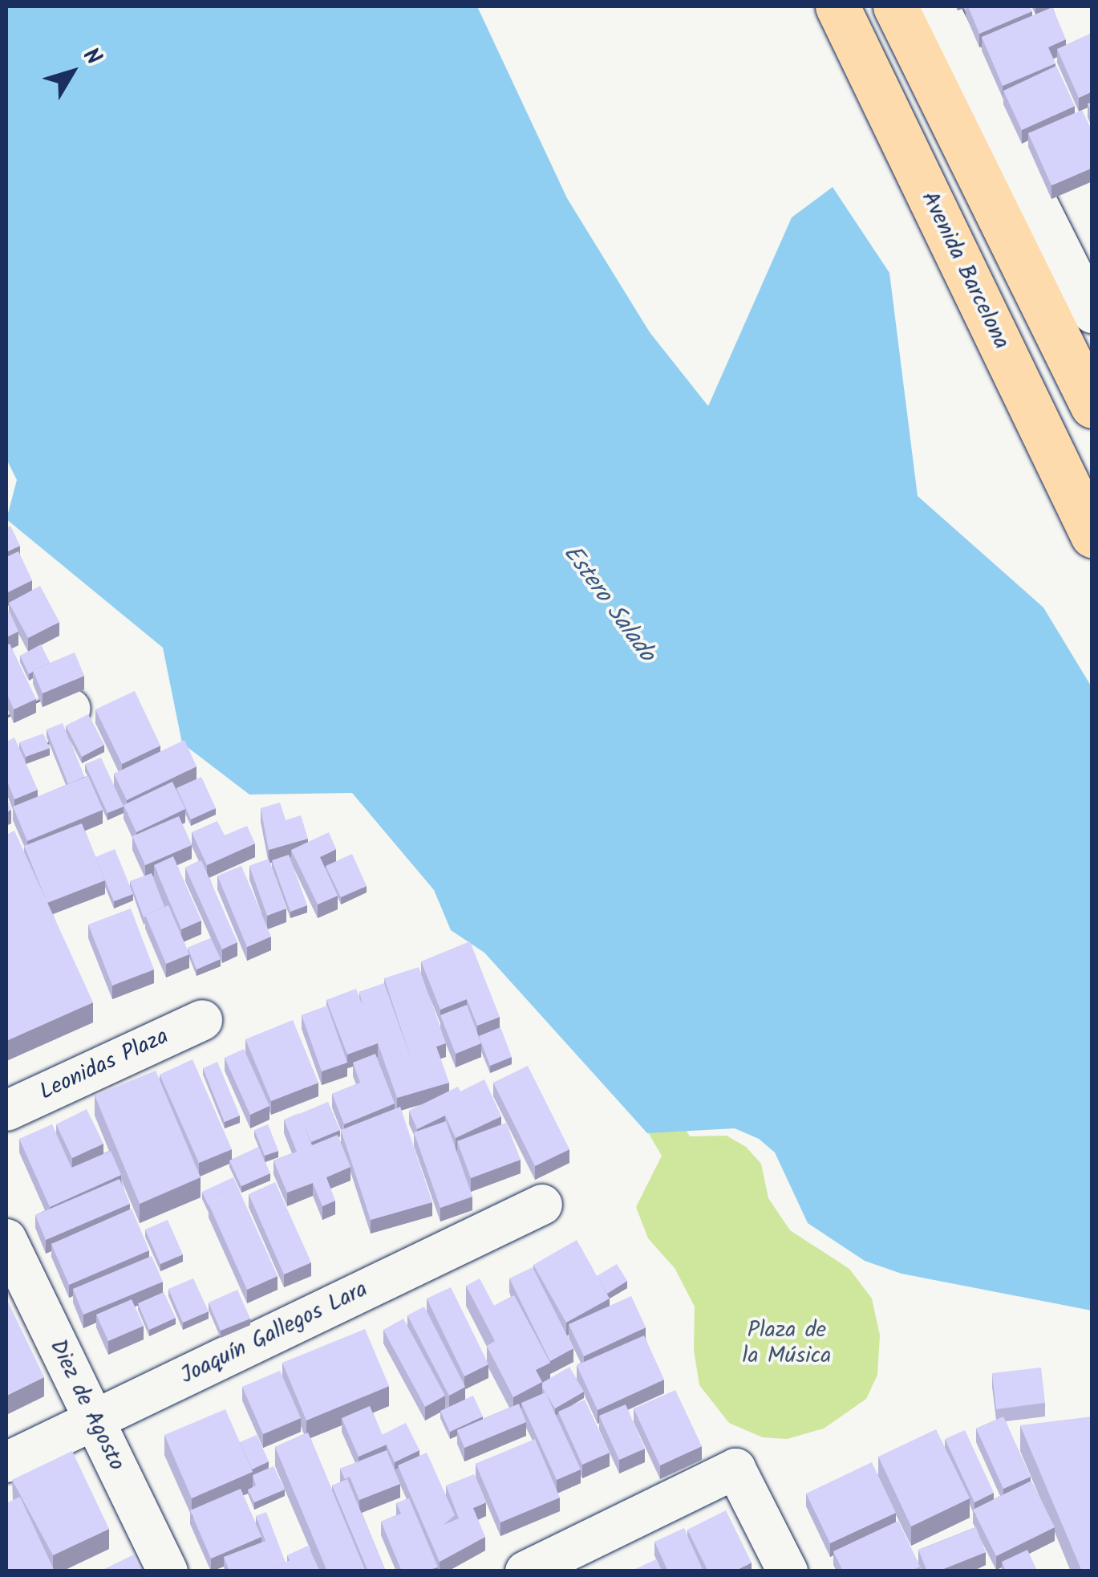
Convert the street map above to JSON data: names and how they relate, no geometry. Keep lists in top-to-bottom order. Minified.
{"streets":{"main road":["Avenida Barcelona"],"street":["Leonidas Plaza","Joaquín Gallegos Lara","Diez de Agosto"]},"crossings":[["Joaquín Gallegos Lara","Diez de Agosto"]],"water":["Estero Salado"],"parks":["Plaza de la Música"],"north":"top right"}
